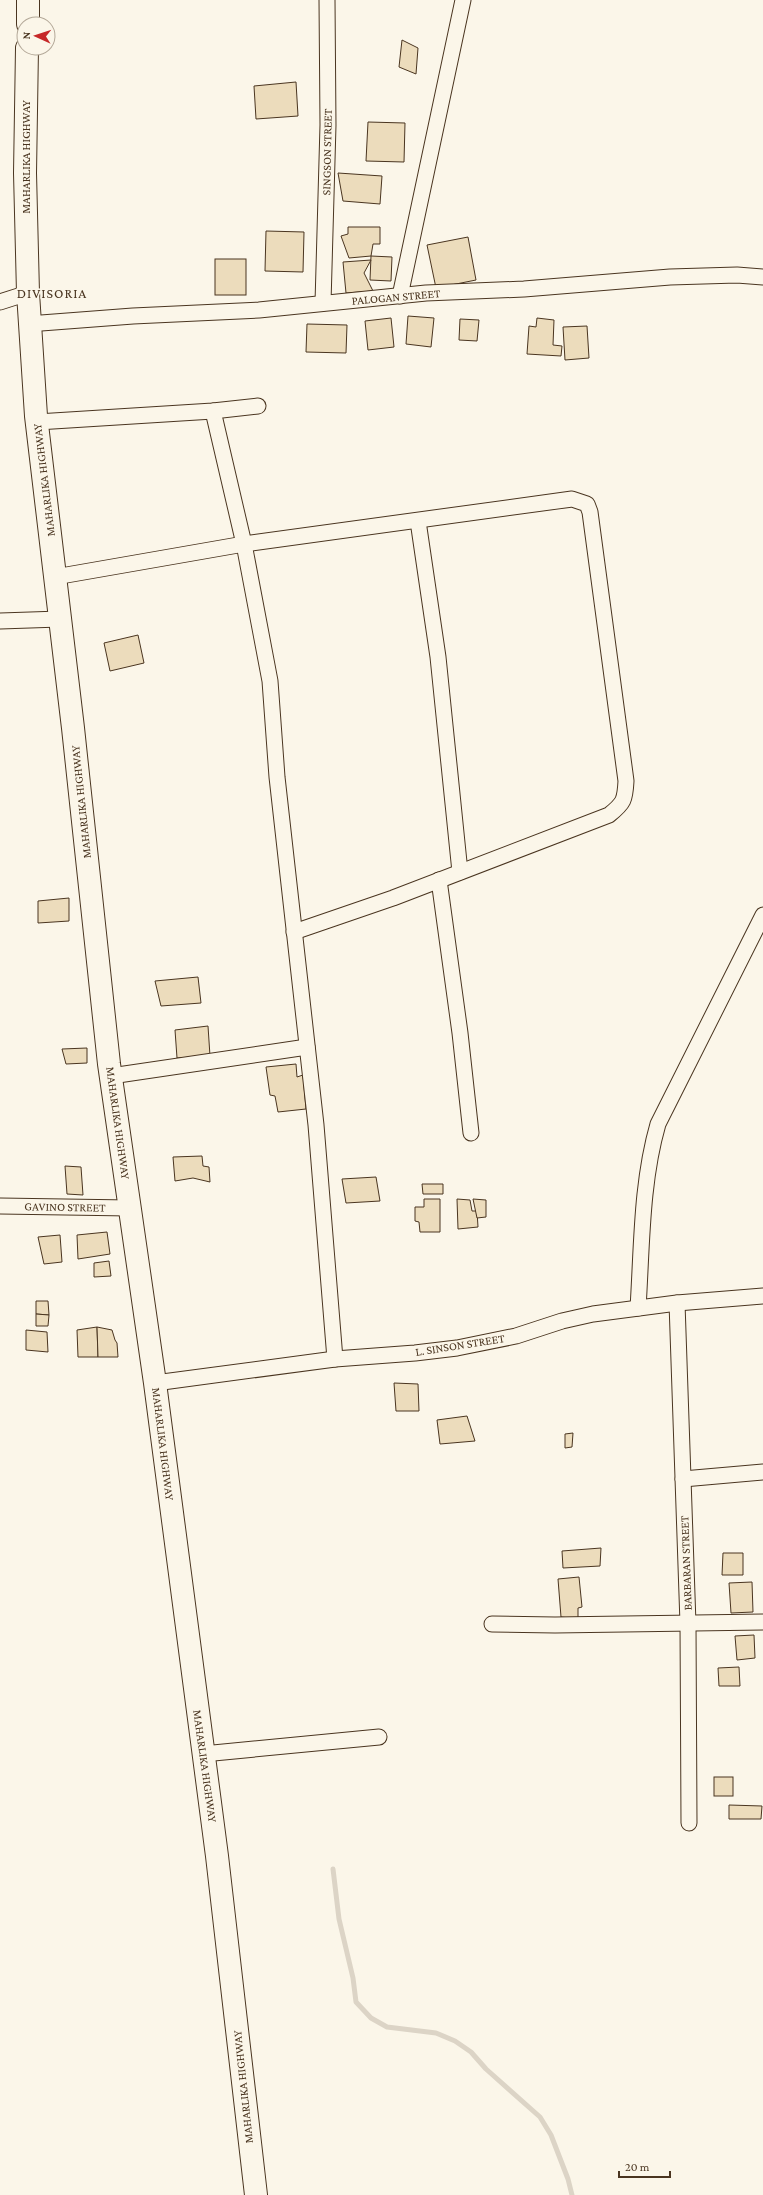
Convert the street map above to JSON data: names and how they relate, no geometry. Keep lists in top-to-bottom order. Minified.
{"streets":{"highway":["MAHARLIKA HIGHWAY"],"street":["SINGSON STREET","PALOGAN STREET","GAVINO STREET","L. SINSON STREET","BARBARAN STREET"]},"crossings":[["SINGSON STREET","PALOGAN STREET"],["MAHARLIKA HIGHWAY","PALOGAN STREET"],["MAHARLIKA HIGHWAY","GAVINO STREET"],["MAHARLIKA HIGHWAY","L. SINSON STREET"],["L. SINSON STREET","BARBARAN STREET"]],"districts":["DIVISORIA"],"scale_bar":"20 m","north":"left"}
